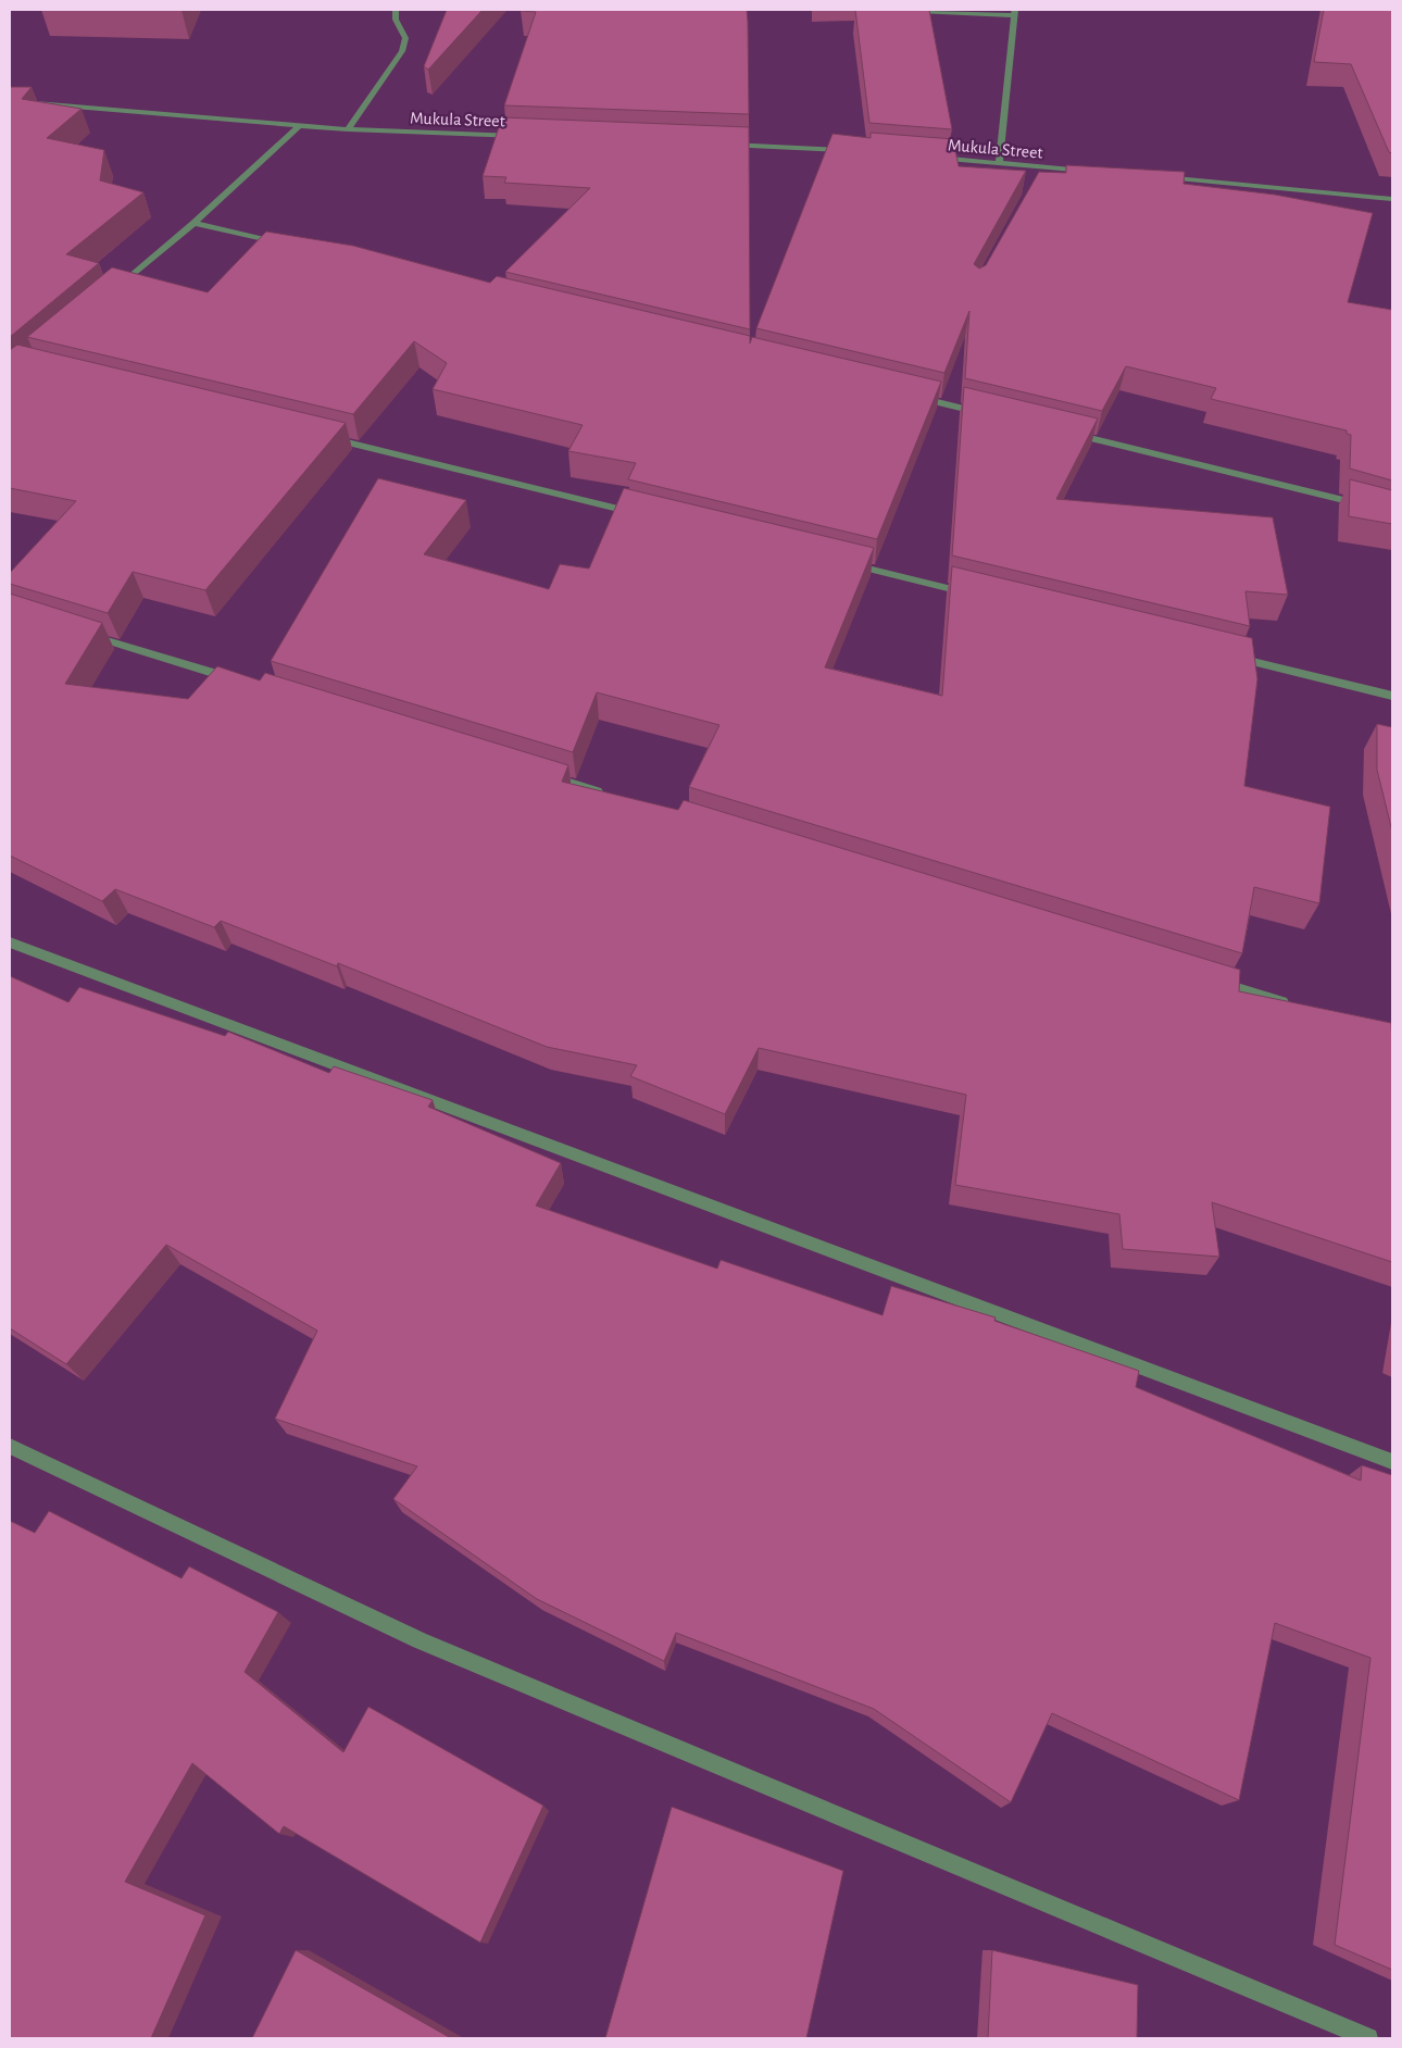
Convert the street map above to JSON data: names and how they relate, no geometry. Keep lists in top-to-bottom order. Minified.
{"streets":{"street":["Mukula Street"]}}
